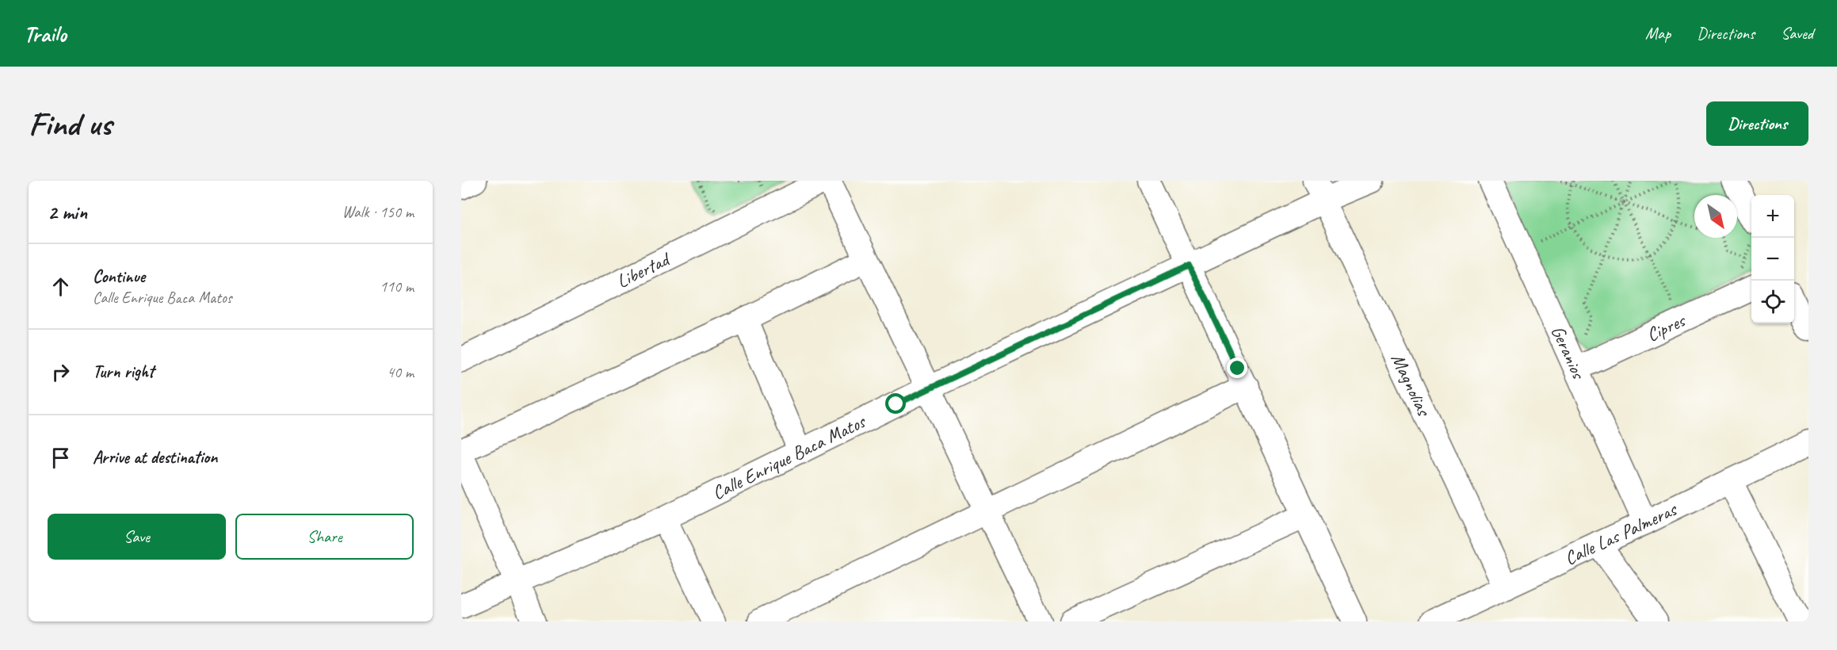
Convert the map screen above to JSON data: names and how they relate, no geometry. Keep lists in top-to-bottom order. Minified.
{"streets":{"street":["Libertad","Cipres","Geranios","Magnolias","Calle Enrique Baca Matos","Calle Las Palmeras"]},"crossings":[["Cipres","Geranios"],["Geranios","Calle Las Palmeras"],["Magnolias","Calle Enrique Baca Matos"],["Magnolias","Calle Las Palmeras"]],"north":"bottom right","page":{"header":"Trailo","nav":["Map","Directions","Saved"],"buttons":["Directions",["Save","Share"]],"title":"Find us","heading":["2 min","Walk · 150 m"],"map_buttons":["+","−"],"list":[["Continue","Calle Enrique Baca Matos","110 m"],["Turn right","40 m"],"Arrive at destination"]}}
